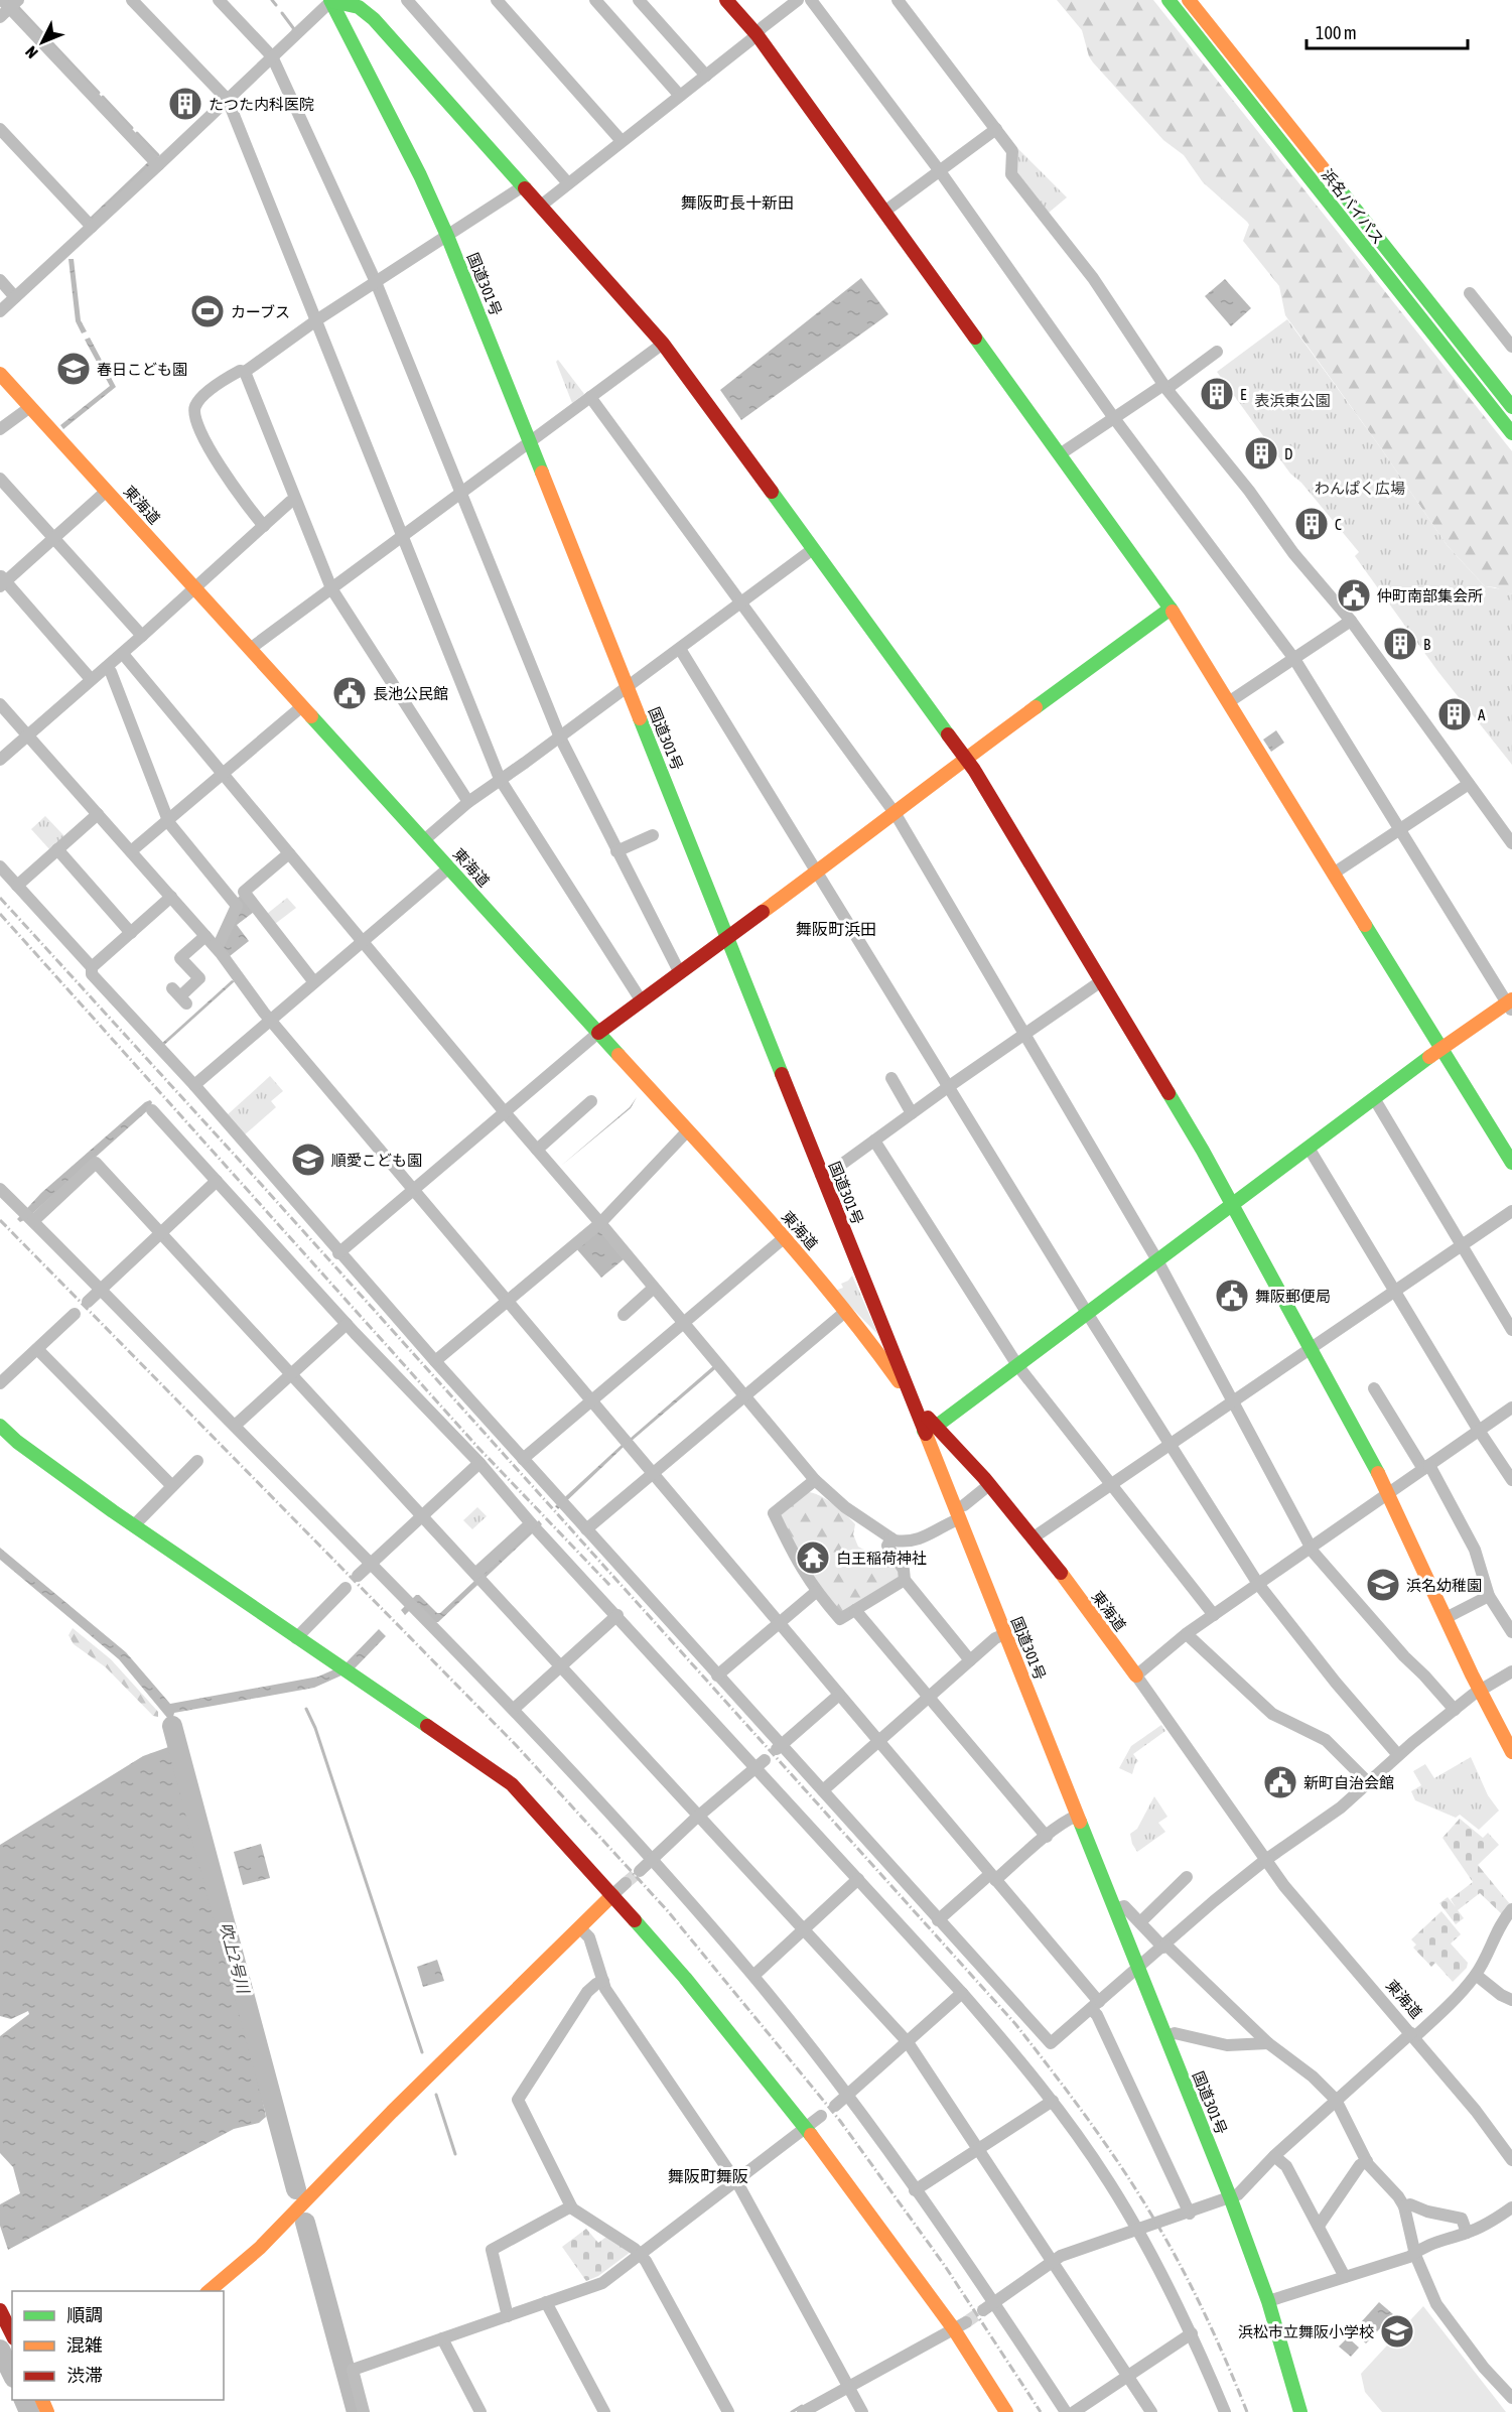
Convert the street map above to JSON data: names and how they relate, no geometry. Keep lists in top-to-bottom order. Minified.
{"streets":{"main road":["浜名バイパス","国道301号","東海道"]},"crossings":[["国道301号","東海道"]],"districts":["舞阪町長十新田","舞阪町浜田","舞阪町舞阪"],"water":["吹上2号川"],"parks":["表浜東公園","わんぱく広場"],"places":{"building":["たつた内科医院","E","D","C","B","A"],"sports":["カーブス"],"school or university":["春日こども園","順愛こども園","浜名幼稚園","浜松市立舞阪小学校"],"public building":["仲町南部集会所","長池公民館","舞阪郵便局","新町自治会館"],"temple":["白王稲荷神社"]},"legend":["順調","混雑","渋滞"],"scale_bar":"100 m","north":"bottom left"}
